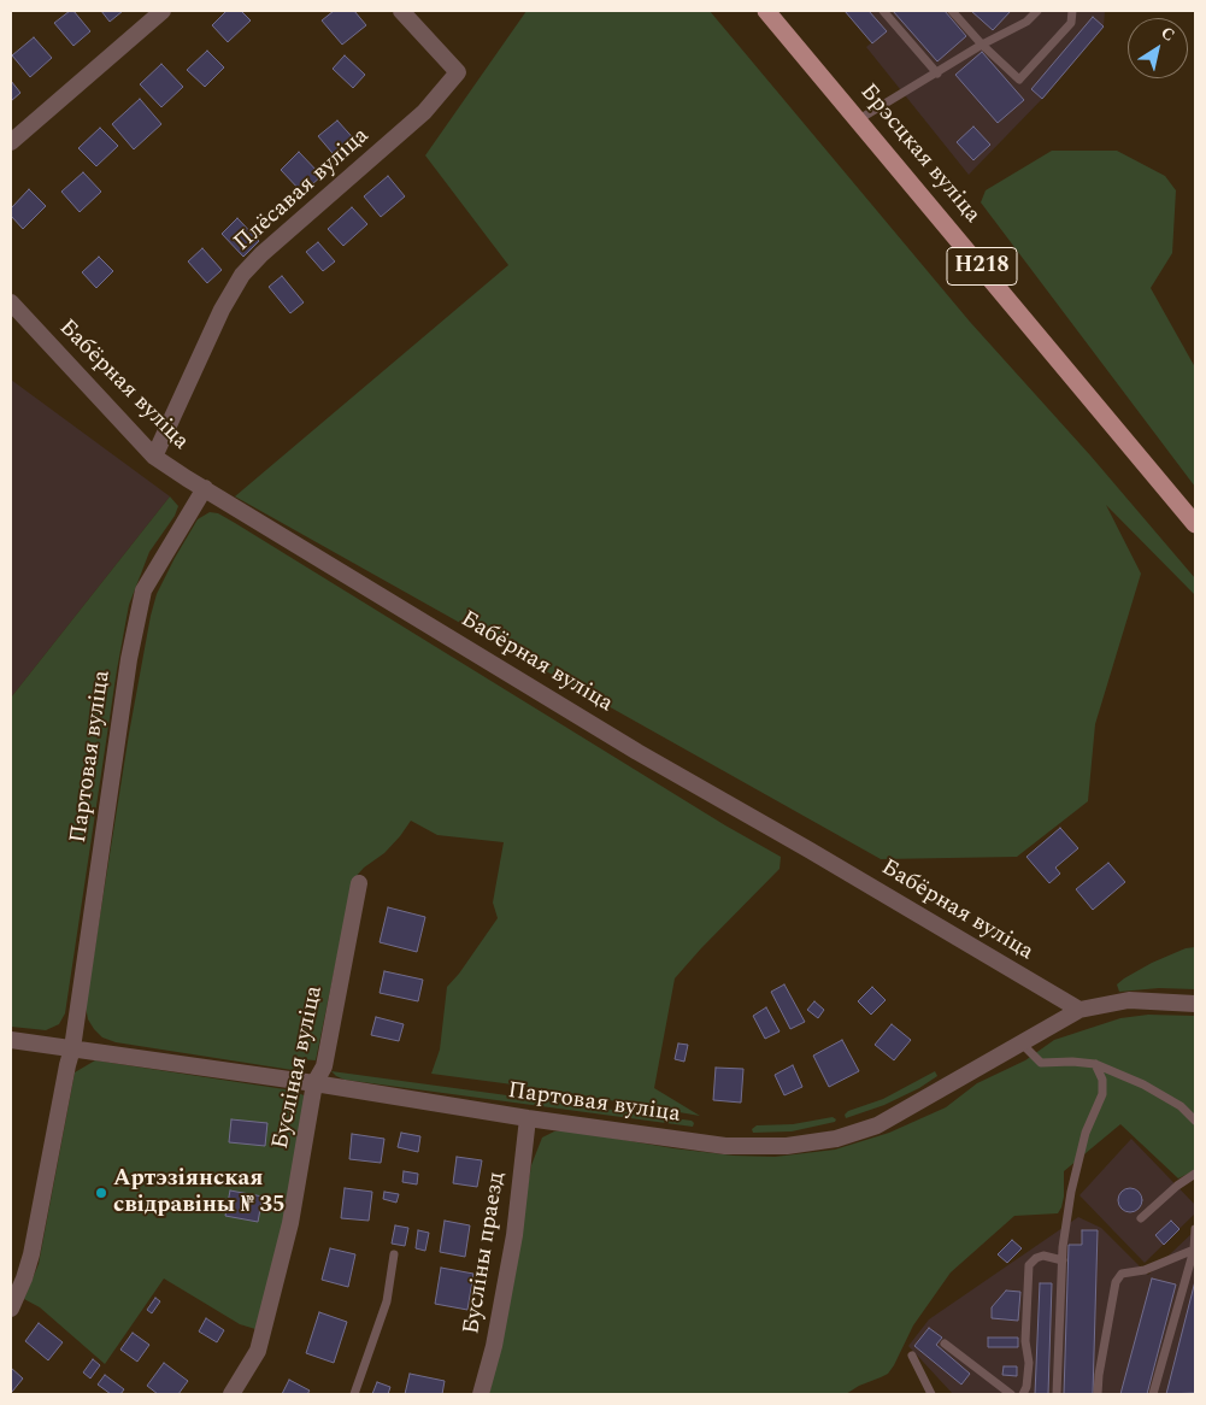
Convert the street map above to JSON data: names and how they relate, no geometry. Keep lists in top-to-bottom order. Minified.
{"streets":{"main road":["Брэсцкая вуліца","Н218"],"street":["Плёсавая вуліца","Бабёрная вуліца","Партовая вуліца","Бусліная вуліца","Бусліны праезд"]},"crossings":[["Плёсавая вуліца","Бабёрная вуліца"],["Бабёрная вуліца","Партовая вуліца"],["Партовая вуліца","Бусліная вуліца"],["Партовая вуліца","Бусліны праезд"]],"places":["Артэзіянская свідравіны № 35"],"north":"top right"}
